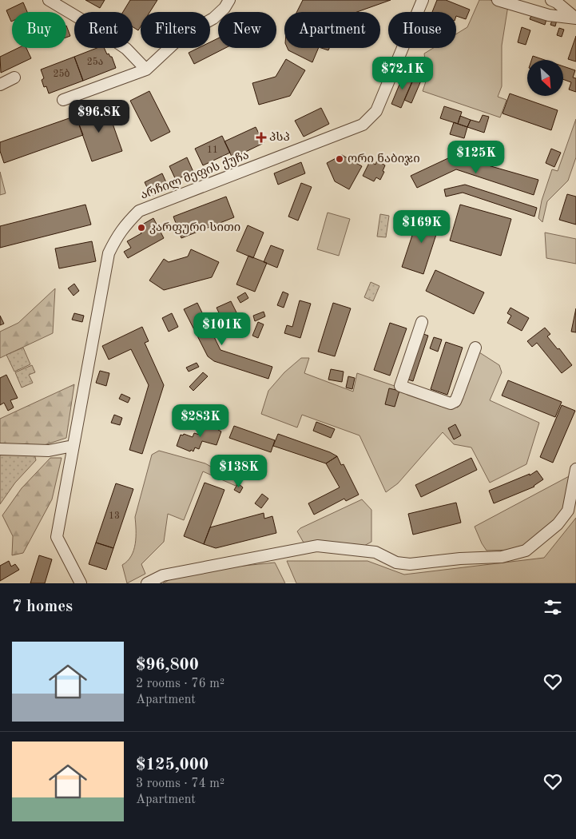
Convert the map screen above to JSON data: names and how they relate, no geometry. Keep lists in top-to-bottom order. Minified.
{"streets":{"street":["არჩილ მეფის ქუჩა"]},"places":{"health":["პსპ"],"other":["ორი ნაბიჯი","კარფური სითი"]},"house_numbers":["25ა","25ბ","11","13"],"north":"bottom right","page":{"chip":["Buy","Rent","Filters","New","Apartment","House"],"price":["$72.1K","$96.8K","$125K","$169K","$101K","$283K","$138K"],"heading":"7 homes","list":[{"name":"$96,800","note":"2 rooms · 76 m² · Apartment"},{"name":"$125,000","note":"3 rooms · 74 m² · Apartment"}]}}
